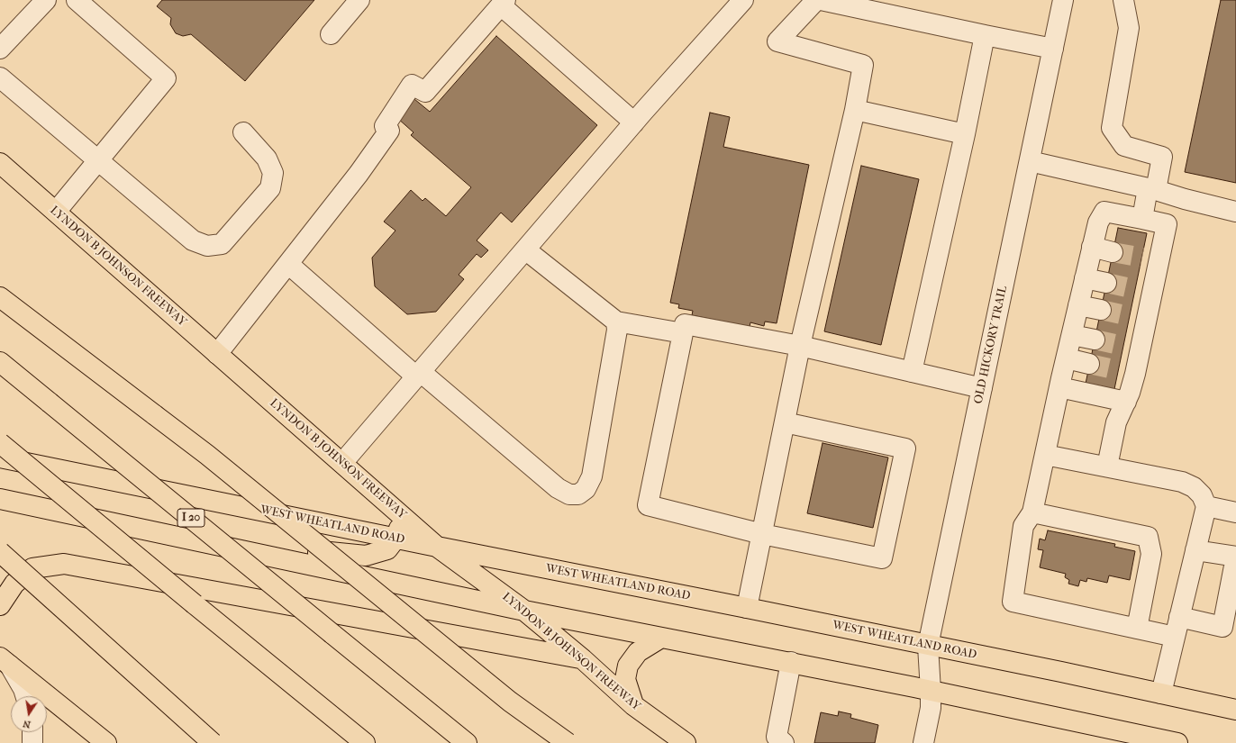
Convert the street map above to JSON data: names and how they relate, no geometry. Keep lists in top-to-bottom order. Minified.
{"streets":{"main road":["LYNDON B JOHNSON FREEWAY","I 20","WEST WHEATLAND ROAD"],"street":["OLD HICKORY TRAIL"]},"crossings":[["LYNDON B JOHNSON FREEWAY","WEST WHEATLAND ROAD"],["OLD HICKORY TRAIL","WEST WHEATLAND ROAD"]],"north":"bottom"}
